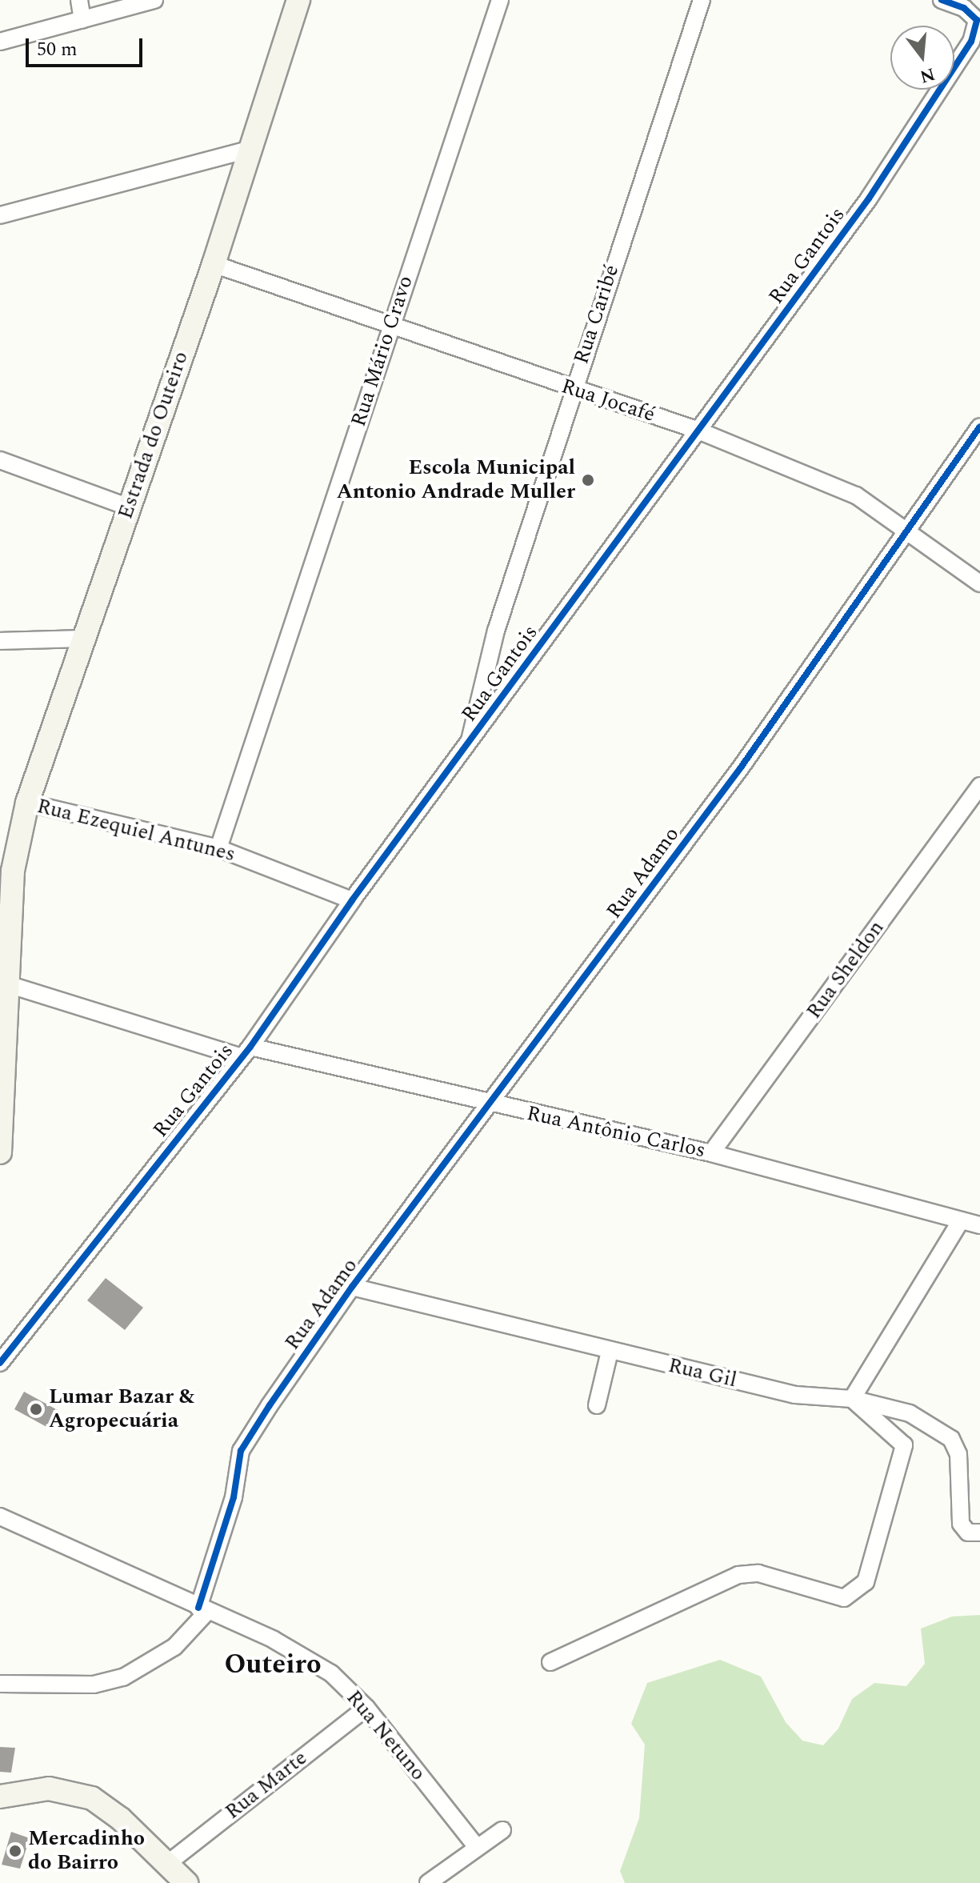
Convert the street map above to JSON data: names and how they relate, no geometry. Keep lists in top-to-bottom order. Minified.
{"streets":{"street":["Rua Gantois","Rua Caribé","Rua Mário Cravo","Rua Jocafé","Estrada do Outeiro","Rua Ezequiel Antunes","Rua Adamo","Rua Sheldon","Rua Antônio Carlos","Rua Gil","Rua Netuno","Rua Marte"]},"crossings":[["Rua Gantois","Rua Caribé"],["Rua Gantois","Rua Jocafé"],["Rua Gantois","Rua Ezequiel Antunes"],["Rua Gantois","Rua Antônio Carlos"],["Rua Caribé","Rua Jocafé"],["Rua Mário Cravo","Rua Jocafé"],["Rua Mário Cravo","Rua Ezequiel Antunes"],["Rua Jocafé","Estrada do Outeiro"],["Rua Jocafé","Rua Adamo"],["Estrada do Outeiro","Rua Ezequiel Antunes"],["Estrada do Outeiro","Rua Antônio Carlos"],["Rua Adamo","Rua Antônio Carlos"],["Rua Adamo","Rua Gil"],["Rua Adamo","Rua Netuno"],["Rua Sheldon","Rua Antônio Carlos"],["Rua Netuno","Rua Marte"]],"districts":["Outeiro"],"places":["Escola Municipal Antonio Andrade Muller","Lumar Bazar & Agropecuária","Mercadinho do Bairro"],"scale_bar":"50 m","north":"bottom"}
